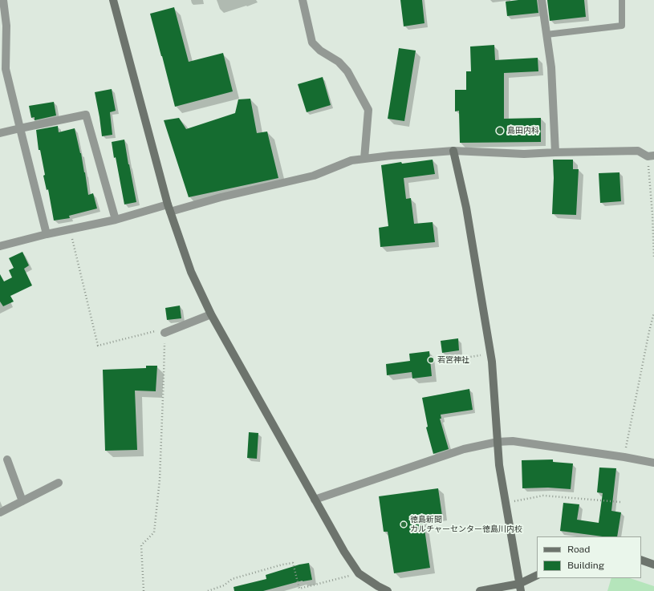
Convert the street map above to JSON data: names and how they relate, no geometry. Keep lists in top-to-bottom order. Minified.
{"places":["島田内科","若宮神社","徳島新聞 カルチャーセンター徳島川内校"],"legend":["Road","Building"]}
